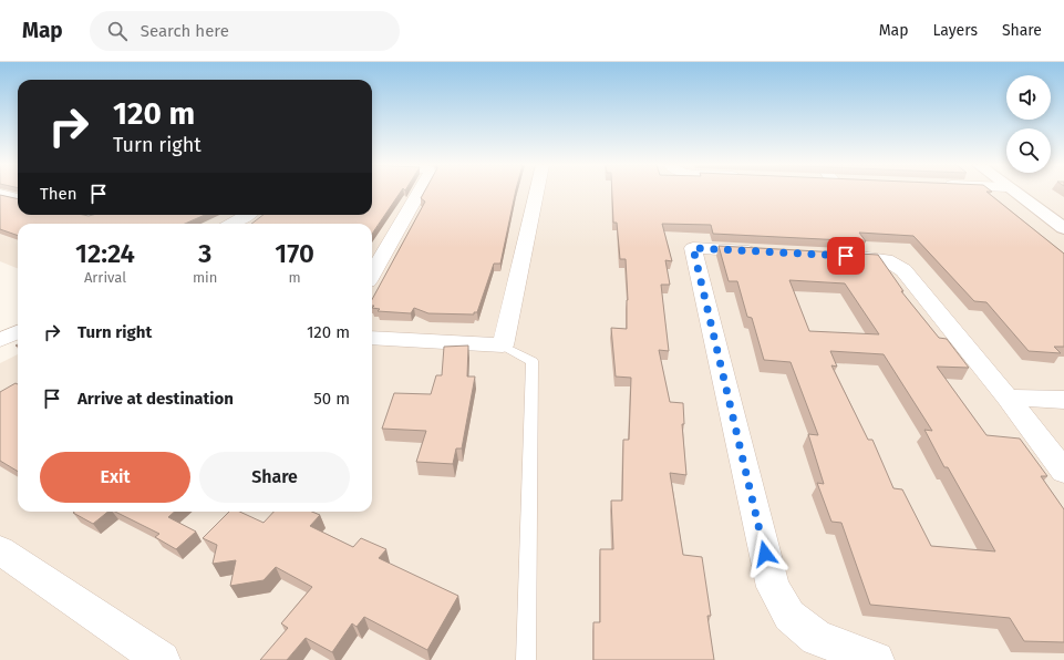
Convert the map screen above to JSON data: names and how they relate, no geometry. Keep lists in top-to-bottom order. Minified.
{"page":{"header":"Map","search":"Search here","nav":["Map","Layers","Share"],"turn":["120 m","Turn right"],"then":"Then","eta":["12:24","Arrival","3","min","170","m"],"list":[{"name":"Turn right","value":"120 m"},{"name":"Arrive at destination","value":"50 m"}],"buttons":["Exit","Share"]}}
